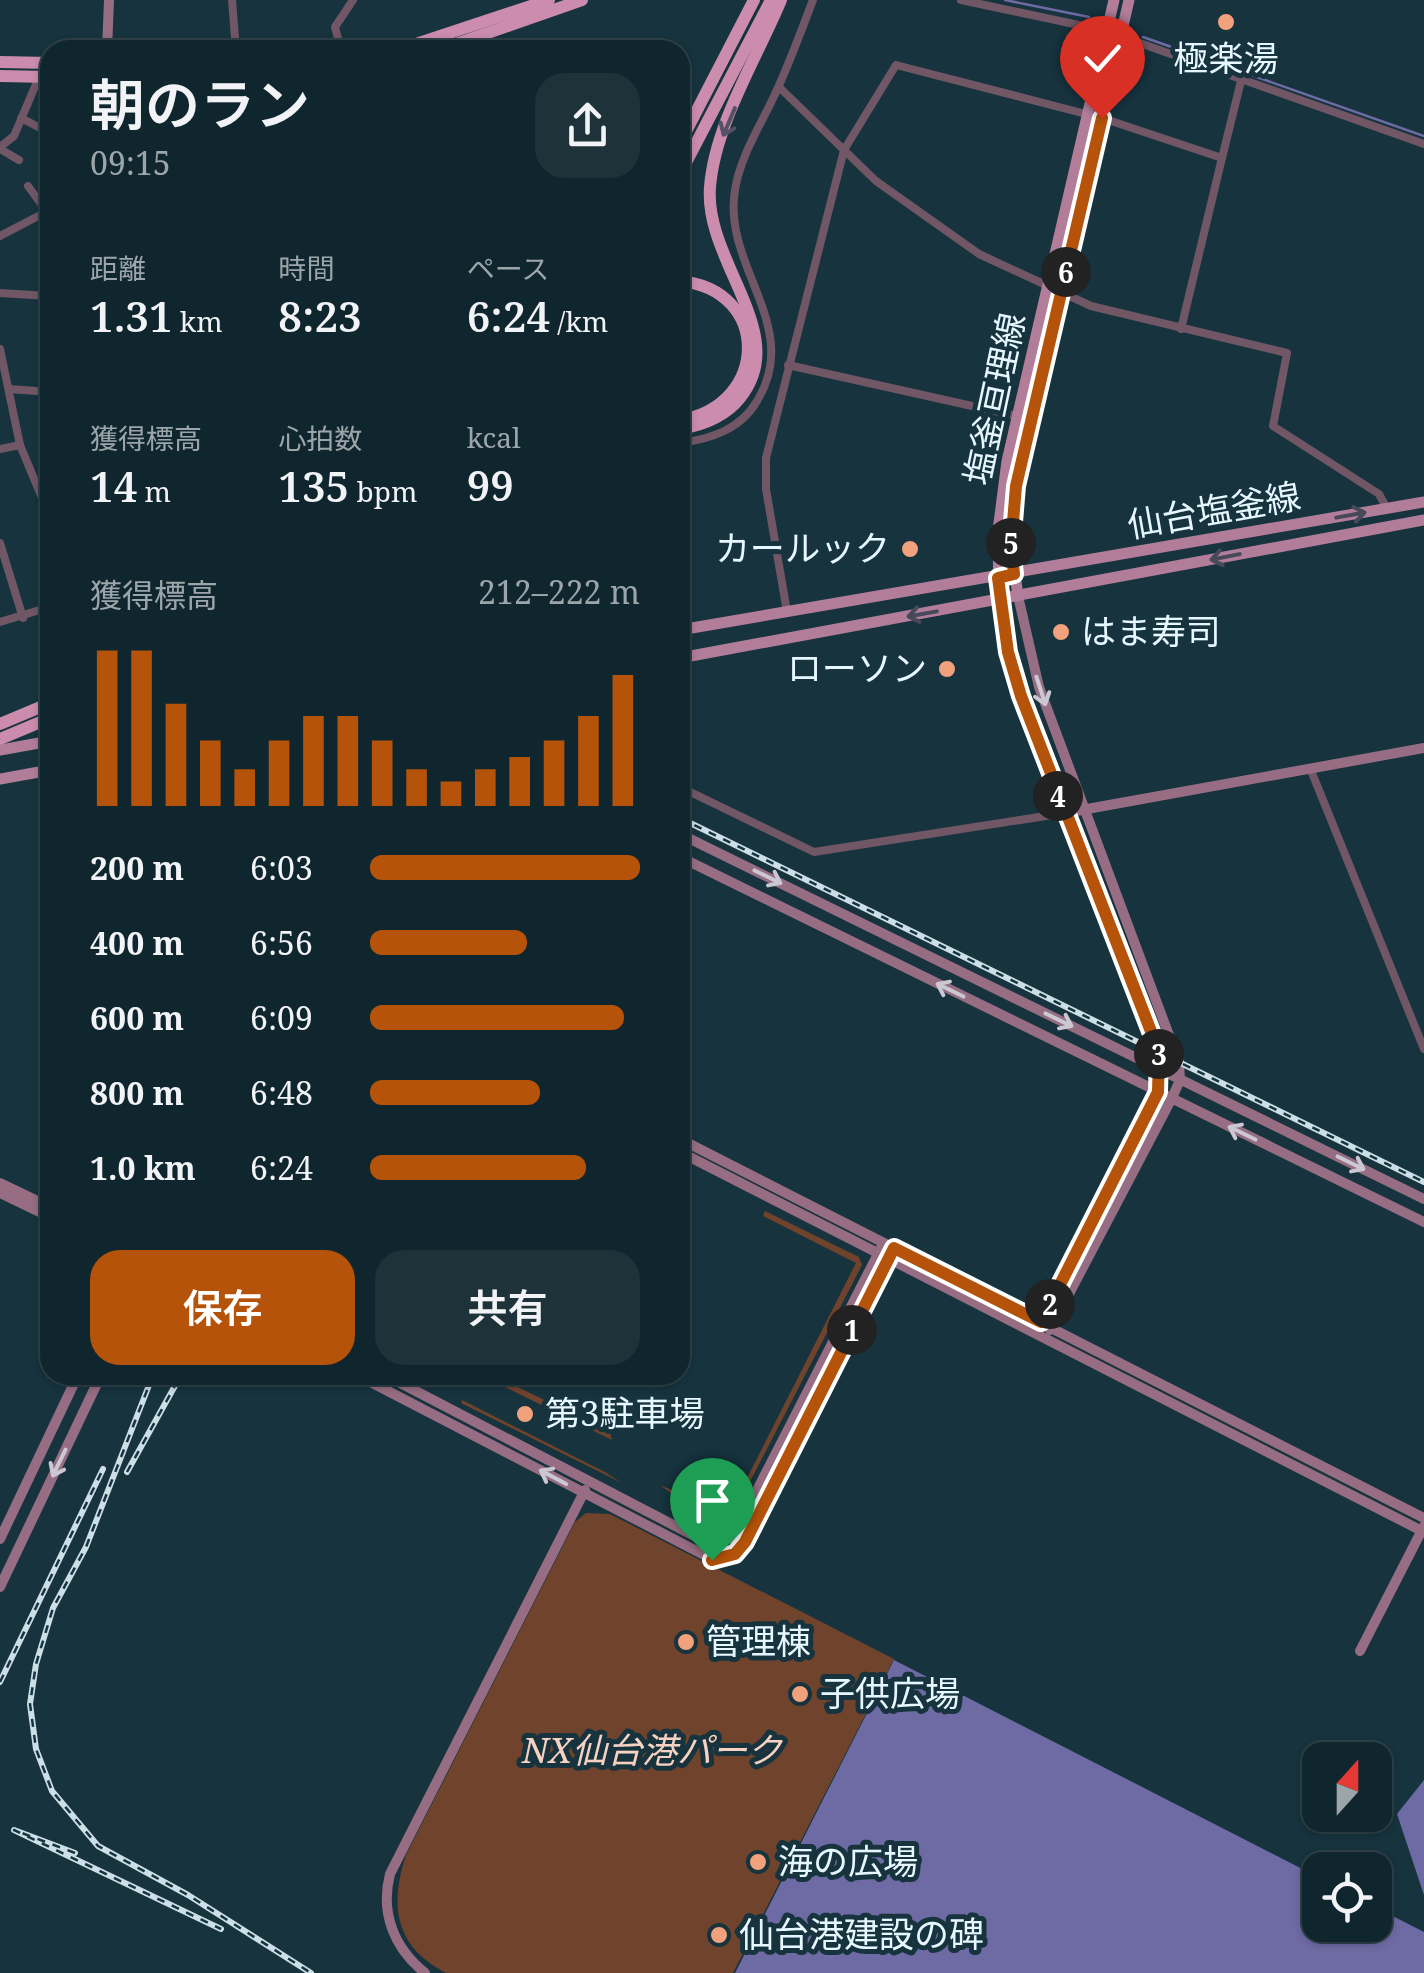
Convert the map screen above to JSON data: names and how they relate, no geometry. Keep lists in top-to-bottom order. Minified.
{"streets":{"main road":["塩釜亘理線","仙台塩釜線"]},"crossings":[["塩釜亘理線","仙台塩釜線"]],"parks":["NX仙台港パーク"],"places":["極楽湯","カールック","はま寿司","ローソン","第3駐車場","管理棟","子供広場","海の広場","仙台港建設の碑"],"north":"top","page":{"heading":["朝のラン","09:15"],"stats":[["距離","1.31 km"],["時間","8:23"],["ペース","6:24 /km"],["獲得標高","14 m"],["心拍数","135 bpm"],["kcal","99"]],"pins":["6","5","4","3","2","1"],"chart":["獲得標高","212–222 m"],"list":[{"name":"200 m","note":"6:03"},{"name":"400 m","note":"6:56"},{"name":"600 m","note":"6:09"},{"name":"800 m","note":"6:48"},{"name":"1.0 km","note":"6:24"}],"buttons":["保存","共有"]}}
